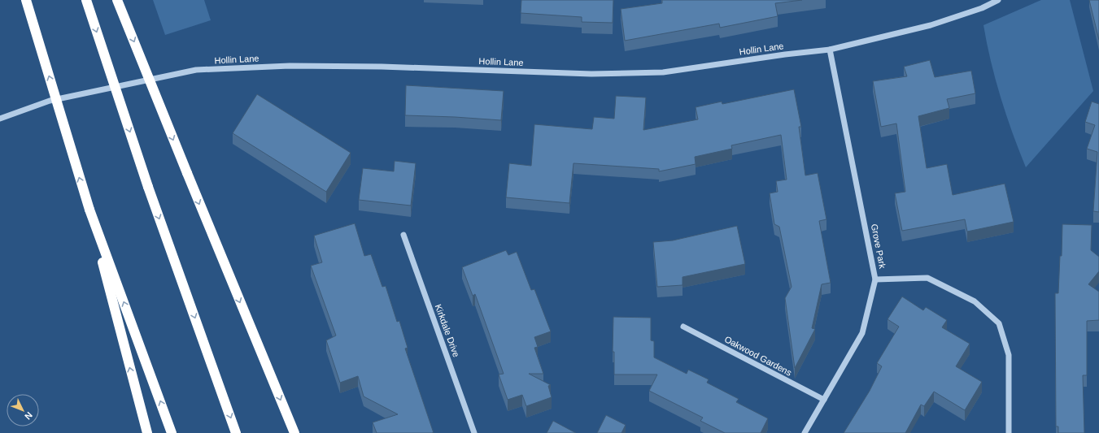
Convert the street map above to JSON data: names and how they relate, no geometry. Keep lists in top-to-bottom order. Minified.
{"streets":{"street":["Hollin Lane","Grove Park","Kirkdale Drive","Oakwood Gardens"]},"crossings":[["Hollin Lane","Grove Park"],["Grove Park","Oakwood Gardens"]],"north":"bottom right"}
